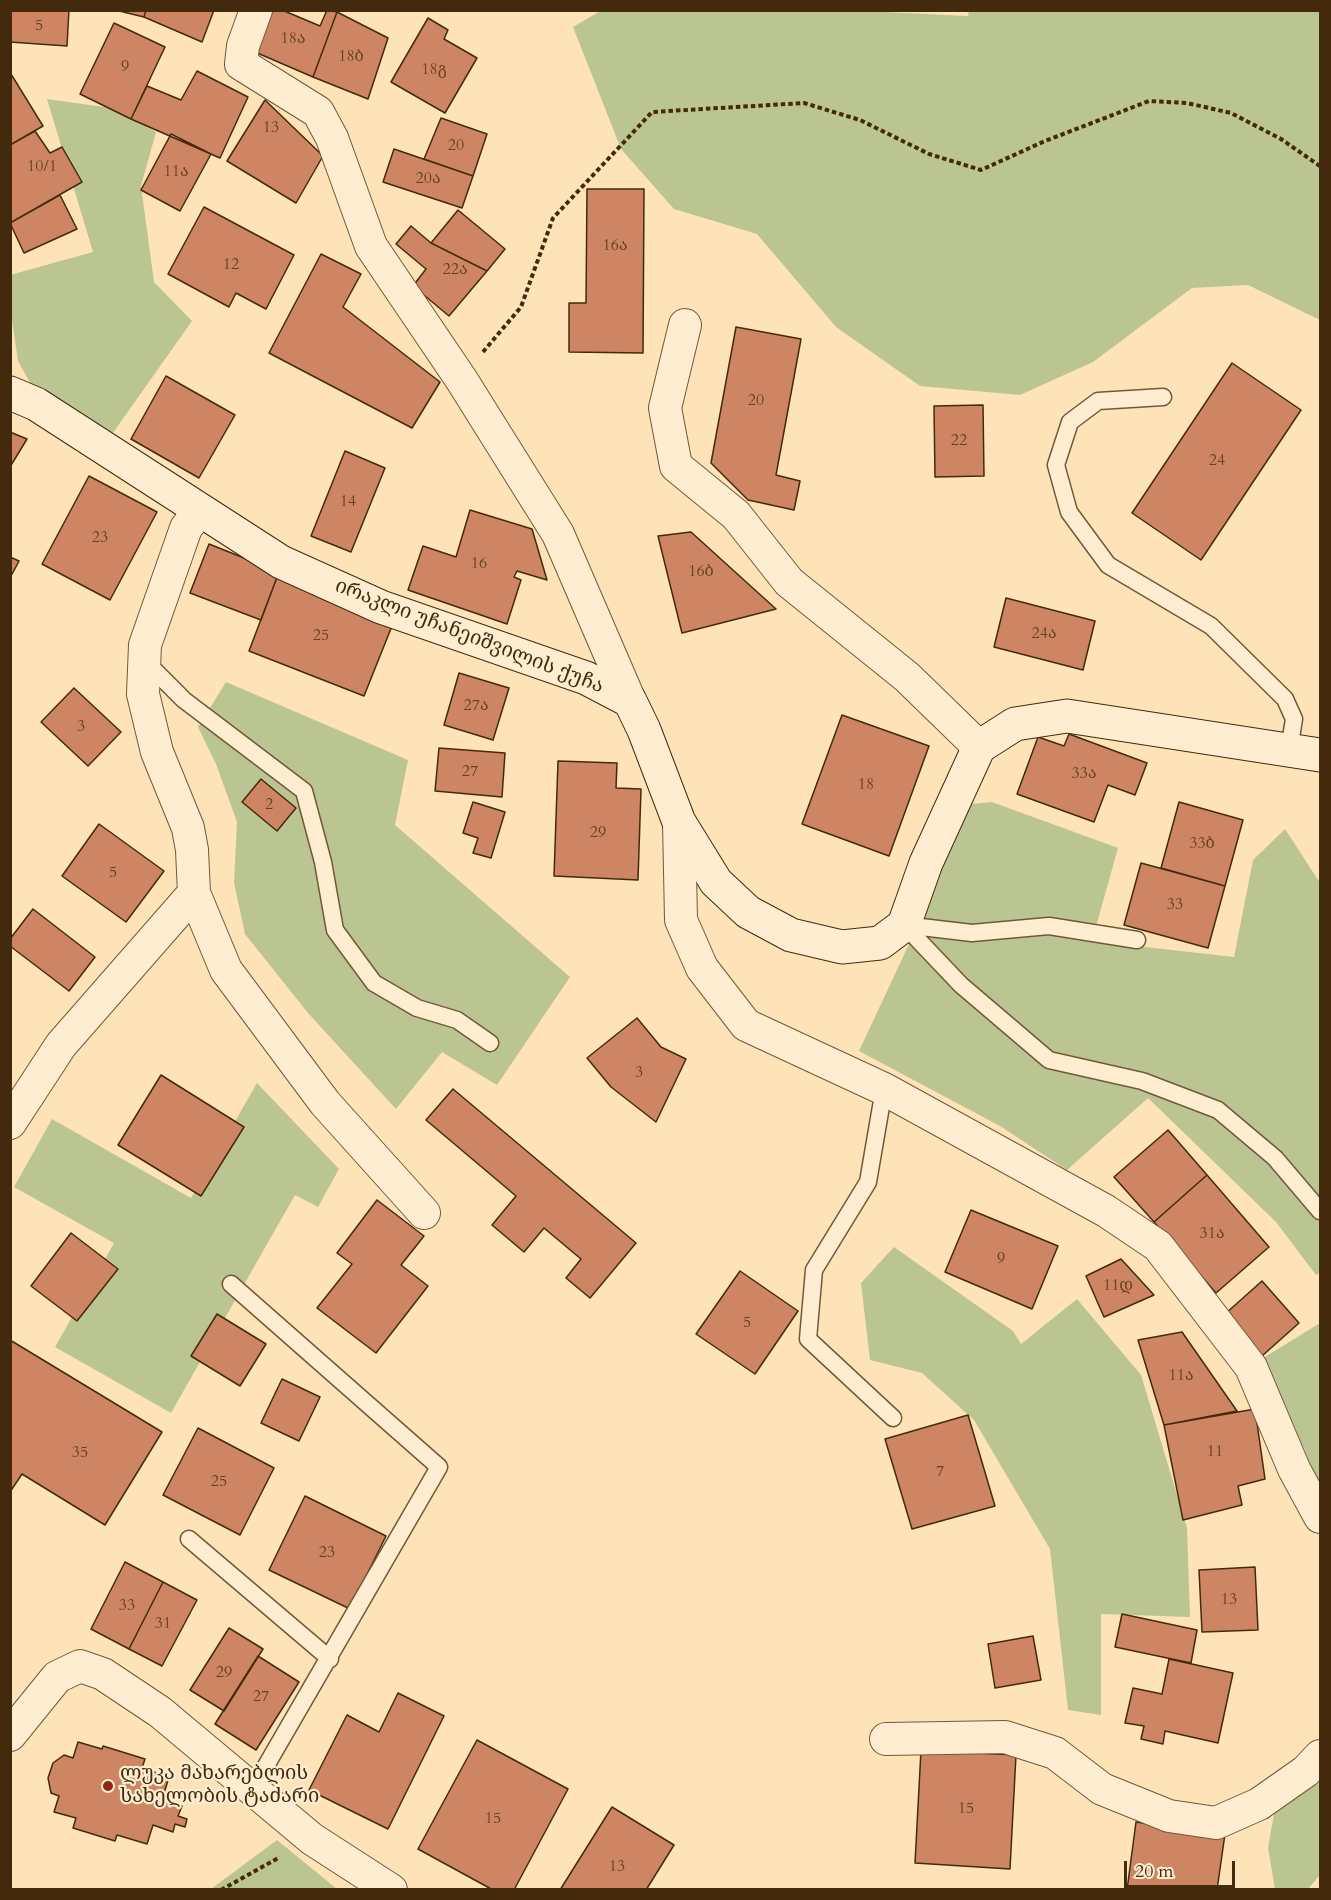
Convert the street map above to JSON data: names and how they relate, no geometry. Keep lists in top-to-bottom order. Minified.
{"streets":{"street":["ირაკლი უჩანეიშვილის ქუჩა"]},"places":["ლუკა მახარებლის სახელობის ტაძარი"],"house_numbers":["5","18ა","18ბ","9","18გ","13","20","10/1","11ა","20ა","16ა","12","22ა","20","22","24","14","23","16","16ბ","24ა","25","27ა","3","27","33ა","18","2","29","33ბ","5","33","3","31ა","9","11დ","5","11ა","11","35","7","25","23","13","33","31","29","27","15","15","13"],"scale_bar":"20 m"}
